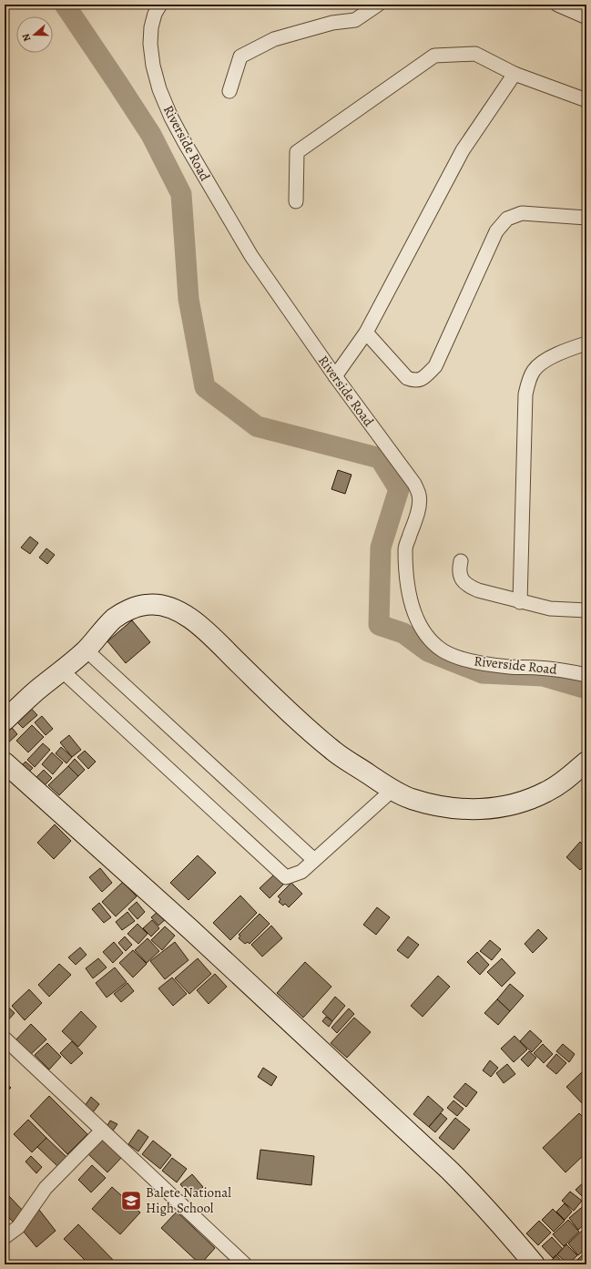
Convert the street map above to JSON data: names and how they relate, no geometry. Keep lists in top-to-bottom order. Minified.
{"streets":{"street":["Riverside Road"]},"places":{"school or university":["Balete National High School"]},"north":"left"}
